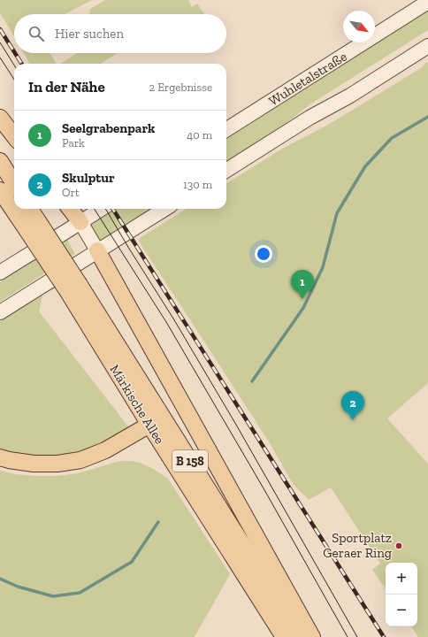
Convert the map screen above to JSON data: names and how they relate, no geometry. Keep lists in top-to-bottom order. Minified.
{"streets":{"main road":["Wuhletalstraße","Märkische Allee","B 158"]},"places":["Sportplatz Geraer Ring"],"north":"bottom right","page":{"search":"Hier suchen","heading":["In der Nähe","2 Ergebnisse"],"list":[{"mark":"1","name":"Seelgrabenpark","note":"Park","value":"40 m"},{"mark":"2","name":"Skulptur","note":"Ort","value":"130 m"}],"pins":["1","2"],"map_buttons":["+","−"]}}
